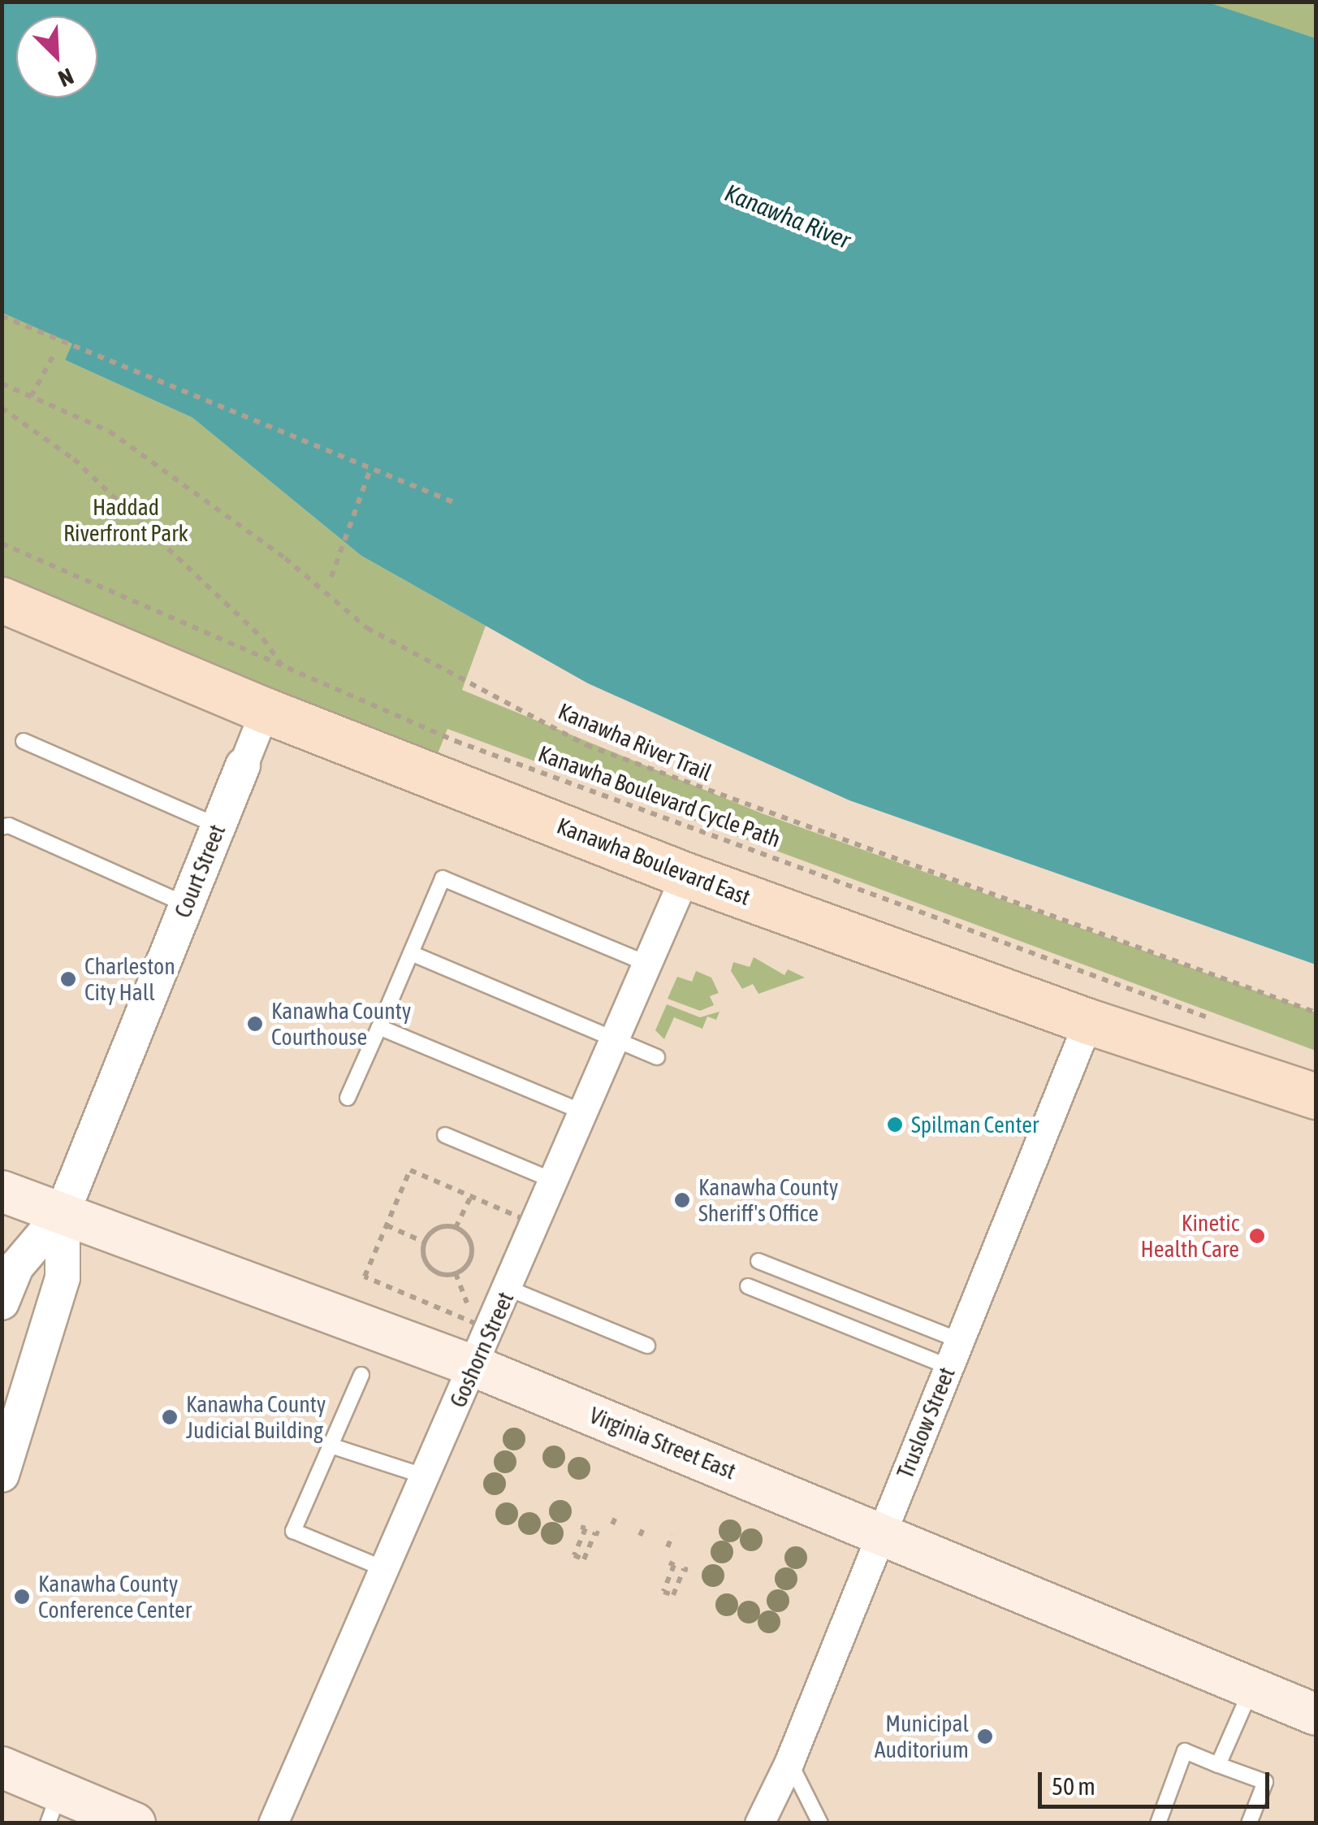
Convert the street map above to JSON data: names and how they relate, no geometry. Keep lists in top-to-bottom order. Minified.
{"streets":{"main road":["Kanawha Boulevard East","Virginia Street East"],"street":["Court Street","Goshorn Street","Truslow Street"],"path":["Kanawha River Trail","Kanawha Boulevard Cycle Path"]},"crossings":[["Kanawha Boulevard East","Court Street"],["Kanawha Boulevard East","Goshorn Street"],["Kanawha Boulevard East","Truslow Street"],["Court Street","Virginia Street East"],["Goshorn Street","Virginia Street East"],["Truslow Street","Virginia Street East"]],"water":["Kanawha River"],"parks":["Haddad Riverfront Park"],"places":["Charleston City Hall","Kanawha County Courthouse","Spilman Center","Kanawha County Sheriff's Office","Kinetic Health Care","Kanawha County Judicial Building","Kanawha County Conference Center","Municipal Auditorium"],"scale_bar":"50 m","north":"bottom right"}
